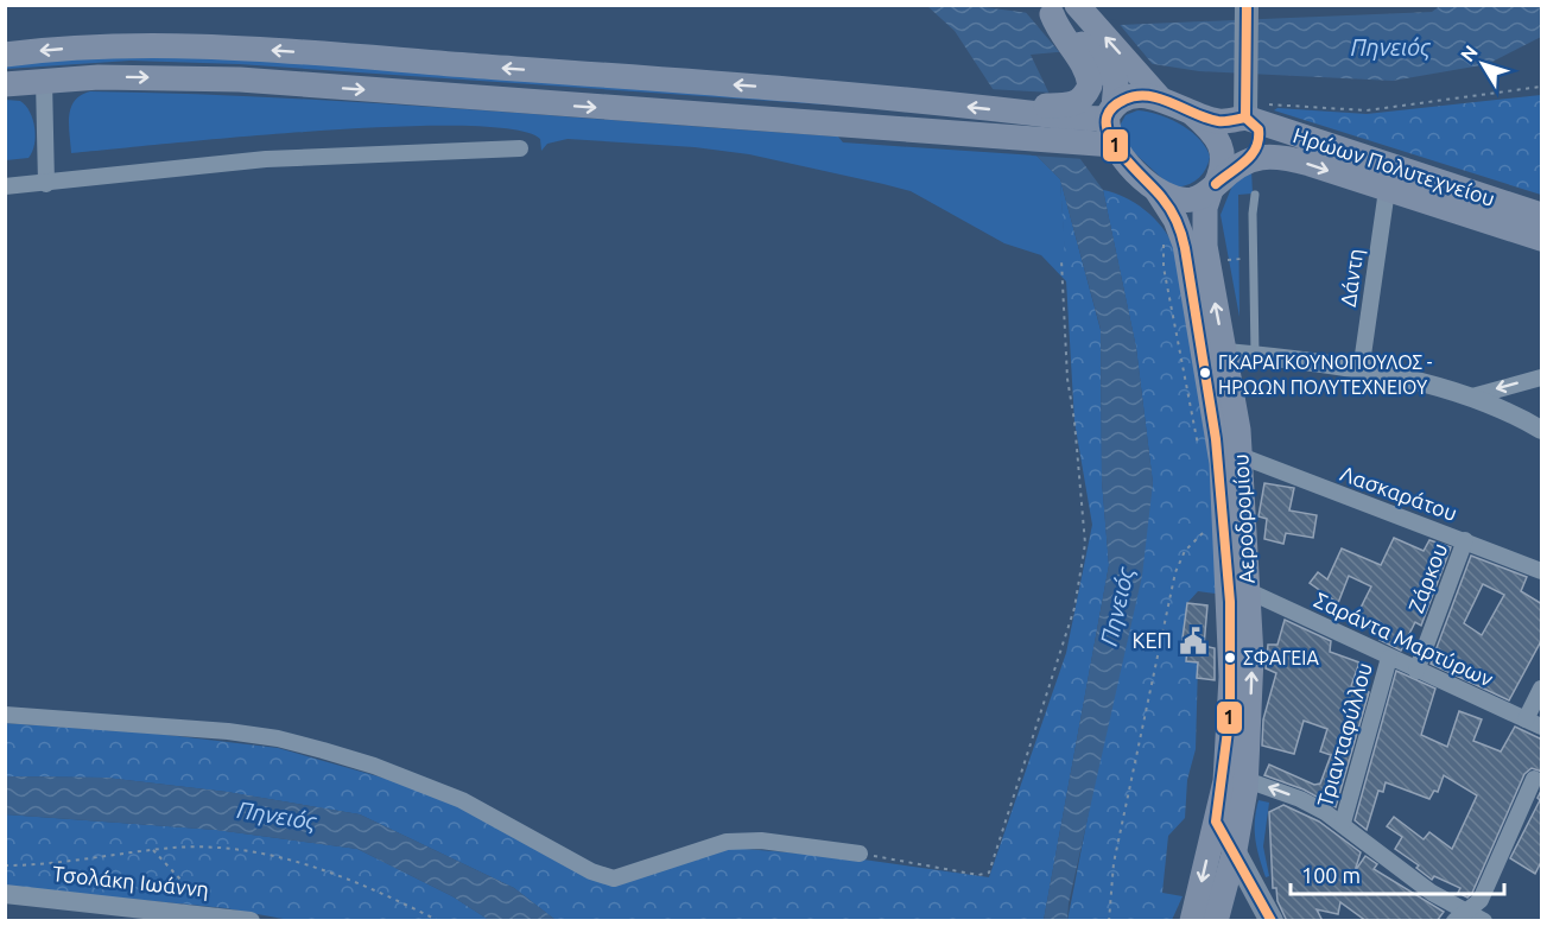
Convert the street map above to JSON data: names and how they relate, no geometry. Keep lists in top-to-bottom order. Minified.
{"streets":{"main road":["Ηρώων Πολυτεχνείου","Αεροδρομίου"],"street":["Δάντη","Λασκαράτου","Ζάρκου","Σαράντα Μαρτύρων","Τριανταφύλλου","Τσολάκη Ιωάννη"]},"crossings":[["Ηρώων Πολυτεχνείου","Δάντη"],["Ηρώων Πολυτεχνείου","Αεροδρομίου"],["Λασκαράτου","Αεροδρομίου"],["Λασκαράτου","Ζάρκου"],["Αεροδρομίου","Σαράντα Μαρτύρων"],["Ζάρκου","Σαράντα Μαρτύρων"],["Σαράντα Μαρτύρων","Τριανταφύλλου"]],"water":["Πηνειός"],"places":{"other":["ΓΚΑΡΑΓΚΟΥΝΟΠΟΥΛΟΣ - ΗΡΩΩΝ ΠΟΛΥΤΕΧΝΕΙΟΥ","ΣΦΑΓΕΙΑ"],"public building":["ΚΕΠ"]},"lines":["transit line 1"],"scale_bar":"100 m","north":"top left"}
